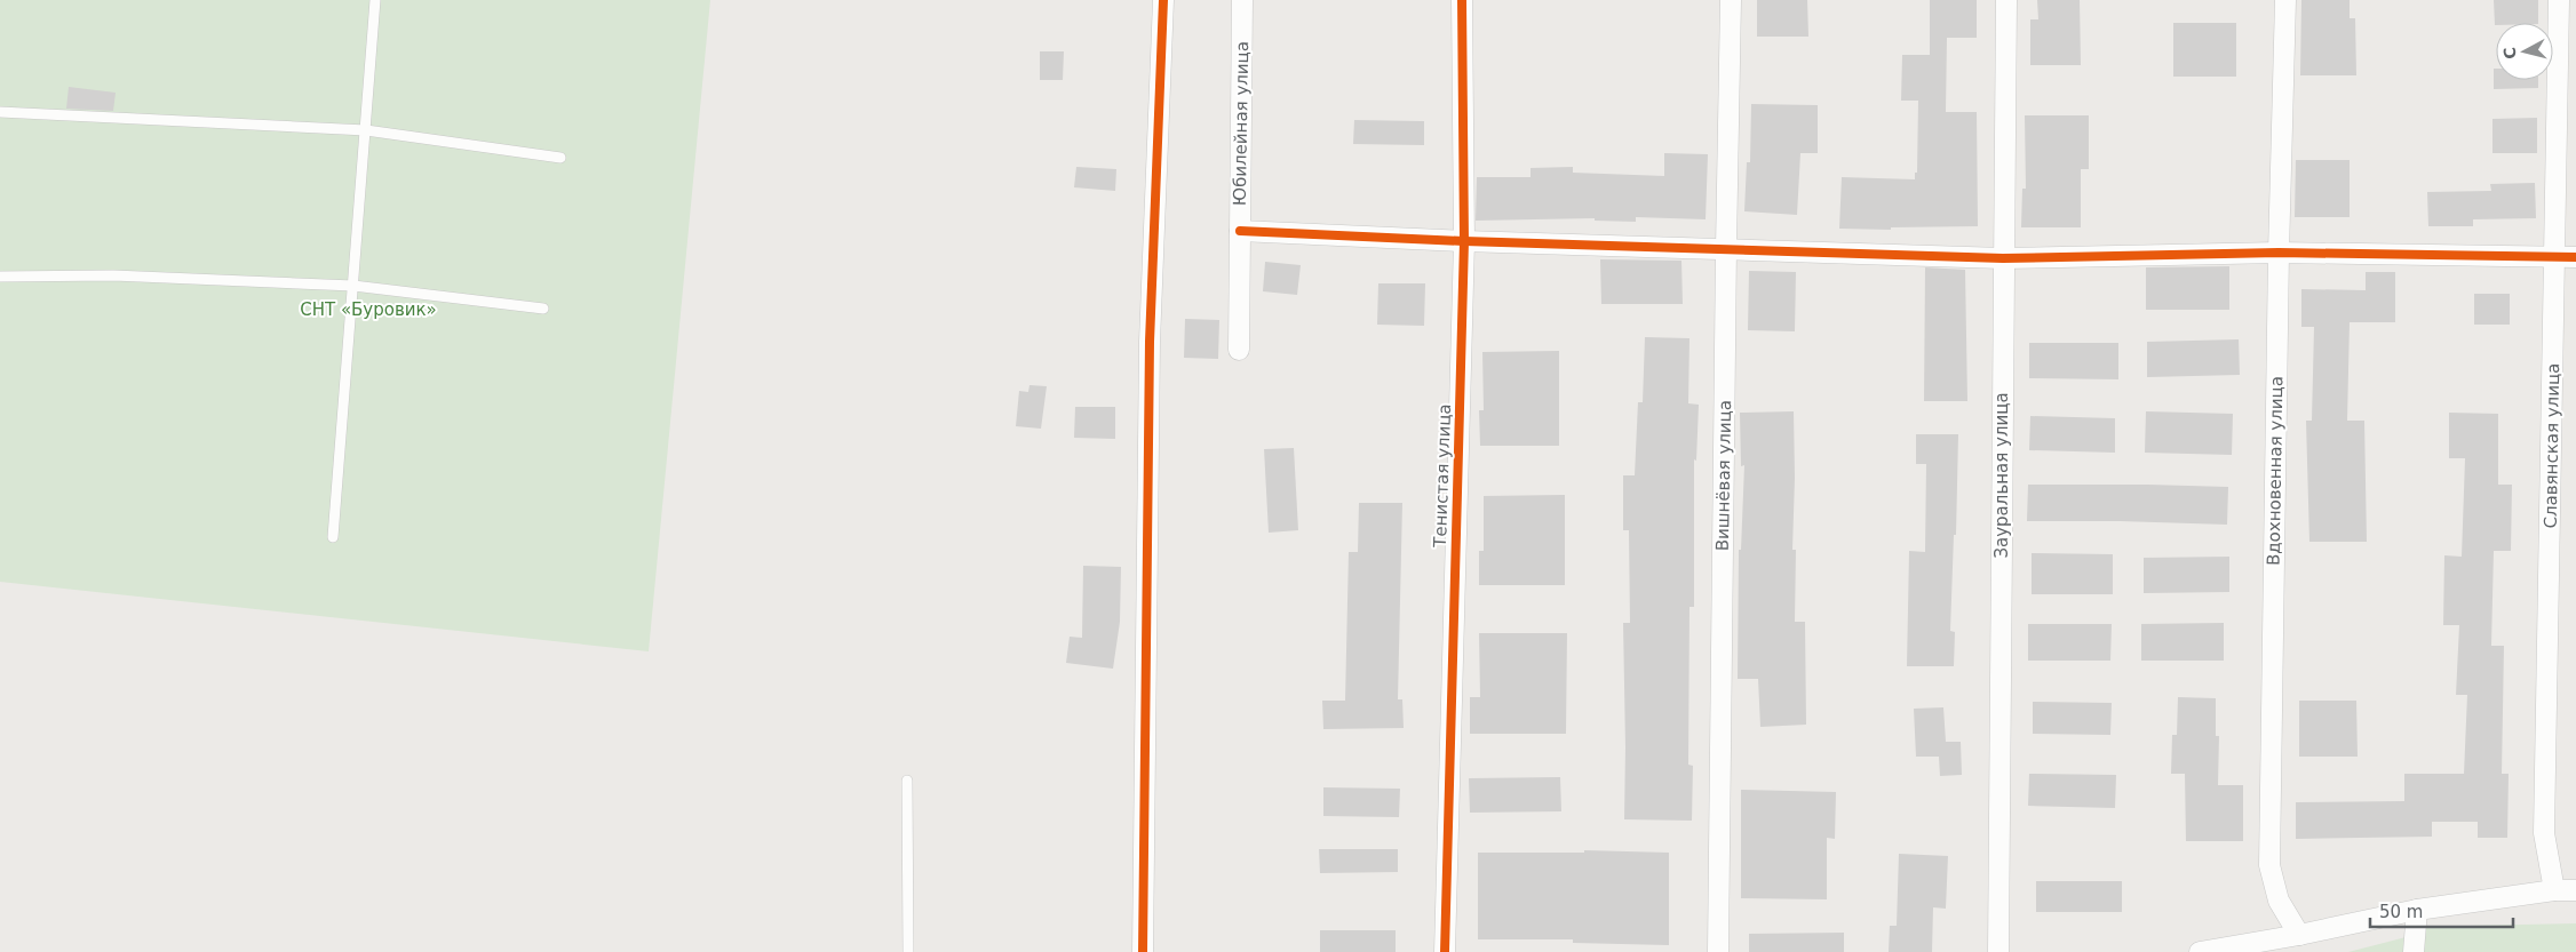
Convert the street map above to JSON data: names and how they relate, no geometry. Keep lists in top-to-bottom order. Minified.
{"streets":{"street":["Юбилейная улица","Славянская улица","Вдохновенная улица","Тенистая улица","Вишнёвая улица","Зауральная улица"]},"parks":["СНТ «Буровик»"],"scale_bar":"50 m","north":"left"}
